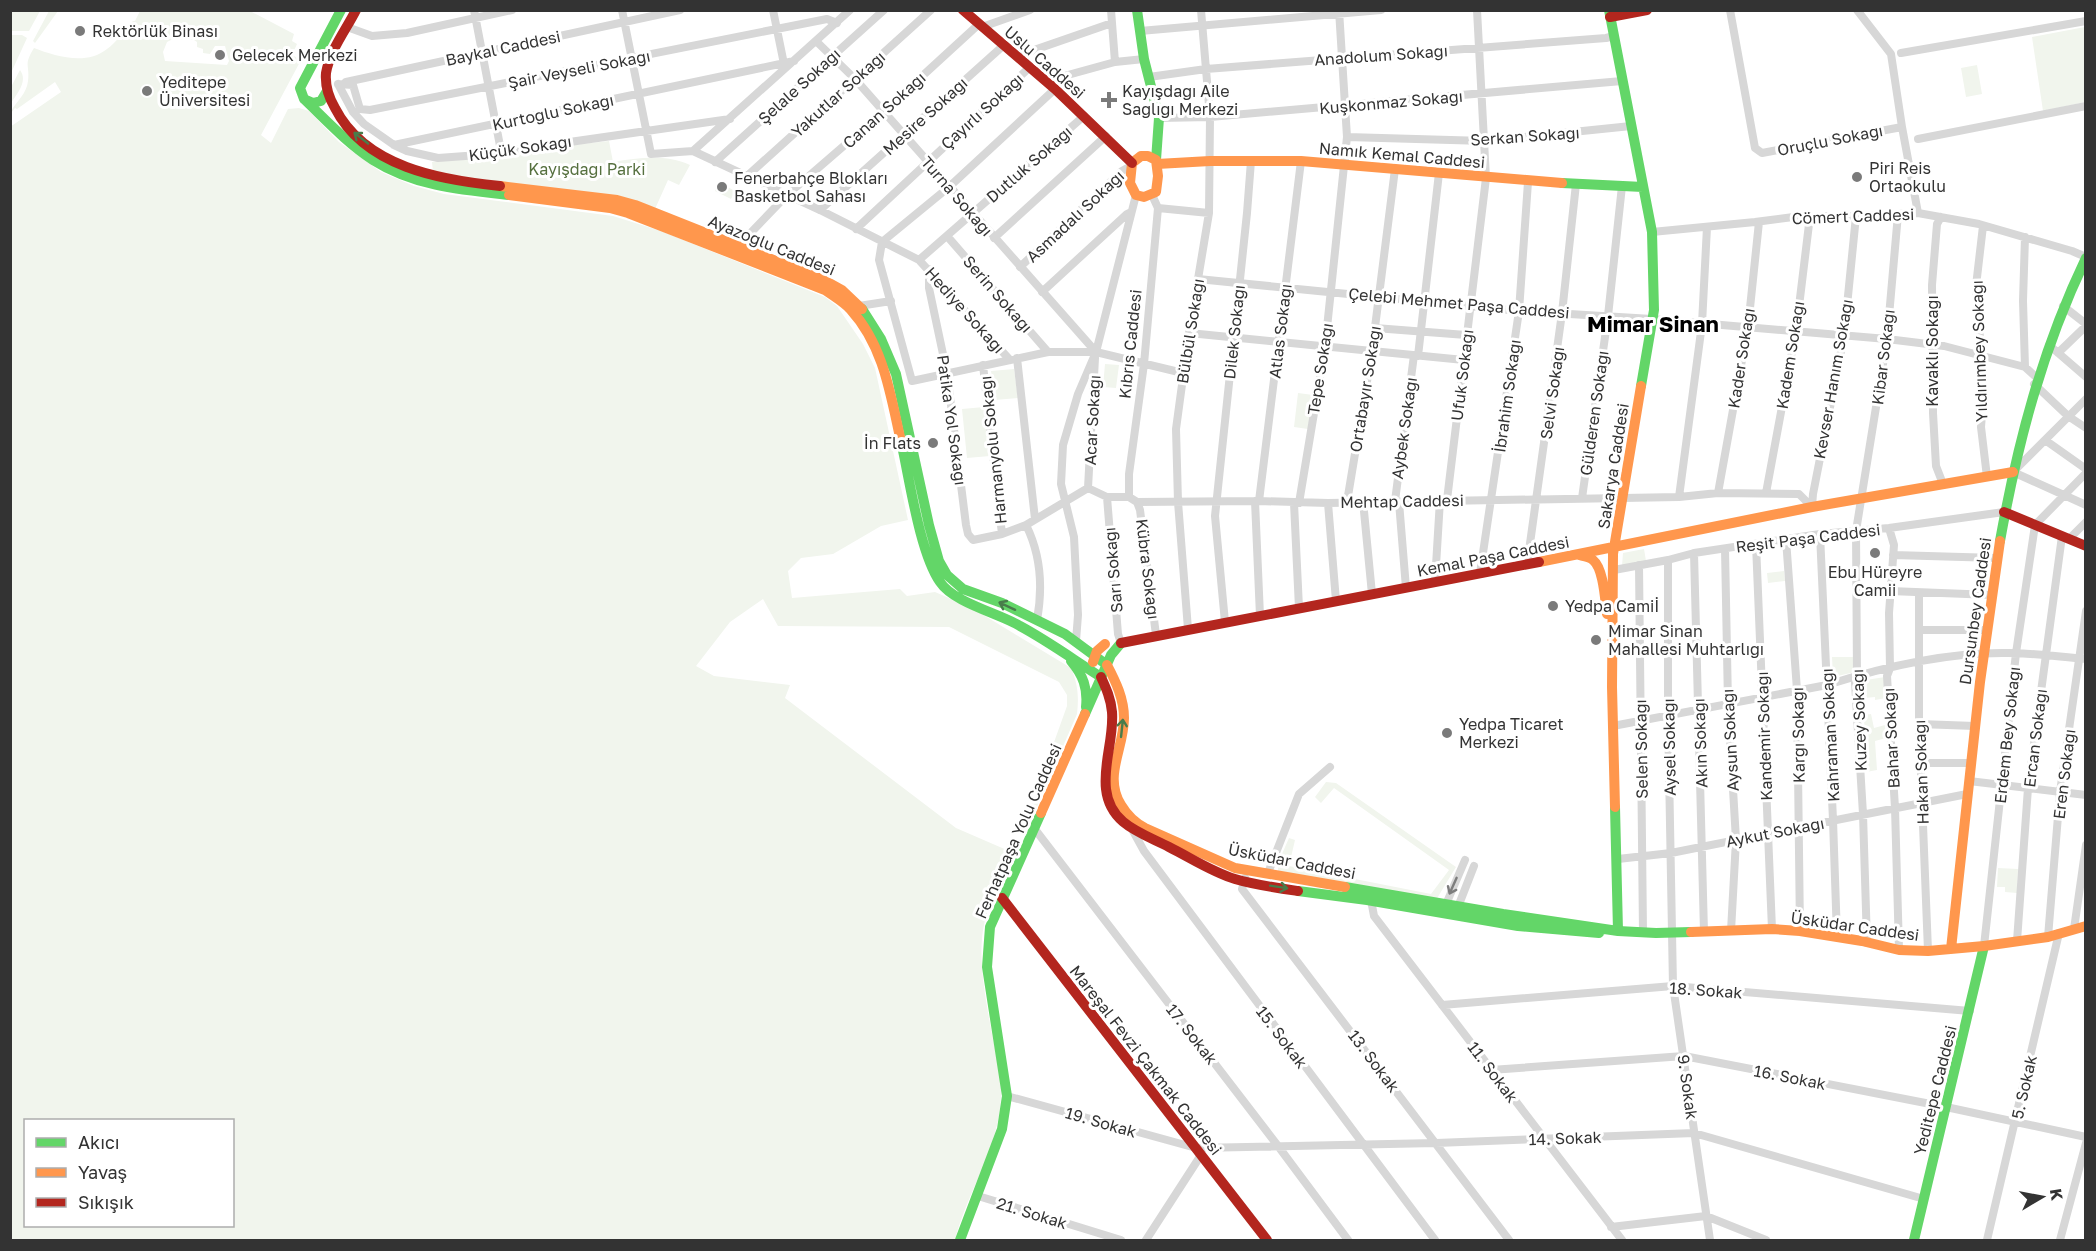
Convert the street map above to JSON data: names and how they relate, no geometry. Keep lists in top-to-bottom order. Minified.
{"streets":{"main road":["Uslu Caddesi","Namık Kemal Caddesi","Ayazoğlu Caddesi","Sakarya Caddesi","Kemal Paşa Caddesi","Dursunbey Caddesi","Ferhatpaşa Yolu Caddesi","Üsküdar Caddesi","Mareşal Fevzi Çakmak Caddesi","Yeditepe Caddesi"],"street":["Baykal Caddesi","Anadolum Sokağı","Şair Veyseli Sokağı","Şelale Sokağı","Yakutlar Sokağı","Kuşkonmaz Sokağı","Canan Sokağı","Çayırlı Sokağı","Kurtoğlu Sokağı","Mesire Sokağı","Serkan Sokağı","Oruçlu Sokağı","Küçük Sokağı","Dutluk Sokağı","Turna Sokağı","Asmadalı Sokağı","Cömert Caddesi","Serin Sokağı","Çelebi Mehmet Paşa Caddesi","Hediye Sokağı","Bülbül Sokağı","Atlas Sokağı","Dilek Sokağı","Kıbrıs Caddesi","Kavaklı Sokağı","Yıldırımbey Sokağı","Kadem Sokağı","Kibar Sokağı","Kader Sokağı","Tepe Sokağı","Ufuk Sokağı","Kevser Hanım Sokağı","Ortabayır Sokağı","Selvi Sokağı","İbrahim Sokağı","Gülderen Sokağı","Patika Yol Sokağı","Acar Sokağı","Aybek Sokağı","Harmanyolu Sokağı","Mehtap Caddesi","Reşit Paşa Caddesi","Kübra Sokağı","Sarı Sokağı","Kuzey Sokağı","Kargı Sokağı","Kahraman Sokağı","Erdem Bey Sokağı","Kandemir Sokağı","Bahar Sokağı","Ercan Sokağı","Aysun Sokağı","Akın Sokağı","Aysel Sokağı","Selen Sokağı","Hakan Sokağı","Eren Sokağı","Aykut Sokağı","18. Sokak","17. Sokak","15. Sokak","13. Sokak","11. Sokak","16. Sokak","9. Sokak","5. Sokak","19. Sokak","14. Sokak","21. Sokak"]},"crossings":[["Baykal Caddesi","Şair Veyseli Sokağı"],["Baykal Caddesi","Ayazoğlu Caddesi"],["Anadolum Sokağı","Bülbül Sokağı"],["Anadolum Sokağı","Tepe Sokağı"],["Anadolum Sokağı","Ufuk Sokağı"],["Anadolum Sokağı","Sakarya Caddesi"],["Uslu Caddesi","Canan Sokağı"],["Uslu Caddesi","Çayırlı Sokağı"],["Uslu Caddesi","Mesire Sokağı"],["Uslu Caddesi","Namık Kemal Caddesi"],["Uslu Caddesi","Dutluk Sokağı"],["Uslu Caddesi","Asmadalı Sokağı"],["Uslu Caddesi","Kıbrıs Caddesi"],["Şair Veyseli Sokağı","Ayazoğlu Caddesi"],["Şelale Sokağı","Turna Sokağı"],["Şelale Sokağı","Hediye Sokağı"],["Yakutlar Sokağı","Turna Sokağı"],["Yakutlar Sokağı","Hediye Sokağı"],["Kuşkonmaz Sokağı","Bülbül Sokağı"],["Kuşkonmaz Sokağı","Tepe Sokağı"],["Kuşkonmaz Sokağı","Ufuk Sokağı"],["Kuşkonmaz Sokağı","Sakarya Caddesi"],["Canan Sokağı","Turna Sokağı"],["Canan Sokağı","Ayazoğlu Caddesi"],["Canan Sokağı","Hediye Sokağı"],["Çayırlı Sokağı","Turna Sokağı"],["Çayırlı Sokağı","Hediye Sokağı"],["Kurtoğlu Sokağı","Küçük Sokağı"],["Mesire Sokağı","Turna Sokağı"],["Mesire Sokağı","Hediye Sokağı"],["Serkan Sokağı","Tepe Sokağı"],["Serkan Sokağı","Ufuk Sokağı"],["Serkan Sokağı","Sakarya Caddesi"],["Namık Kemal Caddesi","Asmadalı Sokağı"],["Namık Kemal Caddesi","Bülbül Sokağı"],["Namık Kemal Caddesi","Atlas Sokağı"],["Namık Kemal Caddesi","Dilek Sokağı"],["Namık Kemal Caddesi","Kıbrıs Caddesi"],["Namık Kemal Caddesi","Tepe Sokağı"],["Namık Kemal Caddesi","Ufuk Sokağı"],["Namık Kemal Caddesi","Ortabayır Sokağı"],["Namık Kemal Caddesi","Selvi Sokağı"],["Namık Kemal Caddesi","İbrahim Sokağı"],["Namık Kemal Caddesi","Gülderen Sokağı"],["Namık Kemal Caddesi","Aybek Sokağı"],["Namık Kemal Caddesi","Sakarya Caddesi"],["Dutluk Sokağı","Turna Sokağı"],["Dutluk Sokağı","Serin Sokağı"],["Dutluk Sokağı","Hediye Sokağı"],["Turna Sokağı","Asmadalı Sokağı"],["Turna Sokağı","Acar Sokağı"],["Asmadalı Sokağı","Kıbrıs Caddesi"],["Cömert Caddesi","Kavaklı Sokağı"],["Cömert Caddesi","Yıldırımbey Sokağı"],["Cömert Caddesi","Kadem Sokağı"],["Cömert Caddesi","Kibar Sokağı"],["Cömert Caddesi","Kader Sokağı"],["Cömert Caddesi","Kevser Hanım Sokağı"],["Cömert Caddesi","Sakarya Caddesi"],["Cömert Caddesi","Dursunbey Caddesi"],["Ayazoğlu Caddesi","Kemal Paşa Caddesi"],["Ayazoğlu Caddesi","Ferhatpaşa Yolu Caddesi"],["Ayazoğlu Caddesi","Üsküdar Caddesi"],["Çelebi Mehmet Paşa Caddesi","Bülbül Sokağı"],["Çelebi Mehmet Paşa Caddesi","Atlas Sokağı"],["Çelebi Mehmet Paşa Caddesi","Dilek Sokağı"],["Çelebi Mehmet Paşa Caddesi","Kavaklı Sokağı"],["Çelebi Mehmet Paşa Caddesi","Yıldırımbey Sokağı"],["Çelebi Mehmet Paşa Caddesi","Kadem Sokağı"],["Çelebi Mehmet Paşa Caddesi","Kibar Sokağı"],["Çelebi Mehmet Paşa Caddesi","Kader Sokağı"],["Çelebi Mehmet Paşa Caddesi","Tepe Sokağı"],["Çelebi Mehmet Paşa Caddesi","Ufuk Sokağı"],["Çelebi Mehmet Paşa Caddesi","Kevser Hanım Sokağı"],["Çelebi Mehmet Paşa Caddesi","Ortabayır Sokağı"],["Çelebi Mehmet Paşa Caddesi","Selvi Sokağı"],["Çelebi Mehmet Paşa Caddesi","İbrahim Sokağı"],["Çelebi Mehmet Paşa Caddesi","Gülderen Sokağı"],["Çelebi Mehmet Paşa Caddesi","Aybek Sokağı"],["Çelebi Mehmet Paşa Caddesi","Sakarya Caddesi"],["Çelebi Mehmet Paşa Caddesi","Dursunbey Caddesi"],["Hediye Sokağı","Patika Yol Sokağı"],["Bülbül Sokağı","Mehtap Caddesi"],["Bülbül Sokağı","Kemal Paşa Caddesi"],["Atlas Sokağı","Mehtap Caddesi"],["Atlas Sokağı","Kemal Paşa Caddesi"],["Dilek Sokağı","Mehtap Caddesi"],["Dilek Sokağı","Kemal Paşa Caddesi"],["Kavaklı Sokağı","Kemal Paşa Caddesi"],["Yıldırımbey Sokağı","Kemal Paşa Caddesi"],["Kadem Sokağı","Mehtap Caddesi"],["Kibar Sokağı","Kemal Paşa Caddesi"],["Kibar Sokağı","Kuzey Sokağı"],["Kader Sokağı","Mehtap Caddesi"],["Tepe Sokağı","Mehtap Caddesi"],["Tepe Sokağı","Kemal Paşa Caddesi"],["Ufuk Sokağı","Mehtap Caddesi"],["Ufuk Sokağı","Kemal Paşa Caddesi"],["Kevser Hanım Sokağı","Mehtap Caddesi"],["Kevser Hanım Sokağı","Kemal Paşa Caddesi"],["Ortabayır Sokağı","Mehtap Caddesi"],["Selvi Sokağı","Mehtap Caddesi"],["Selvi Sokağı","Kemal Paşa Caddesi"],["İbrahim Sokağı","Mehtap Caddesi"],["İbrahim Sokağı","Kemal Paşa Caddesi"],["Gülderen Sokağı","Mehtap Caddesi"],["Patika Yol Sokağı","Harmanyolu Sokağı"],["Aybek Sokağı","Mehtap Caddesi"],["Aybek Sokağı","Kemal Paşa Caddesi"],["Sakarya Caddesi","Mehtap Caddesi"],["Sakarya Caddesi","Reşit Paşa Caddesi"],["Sakarya Caddesi","Kemal Paşa Caddesi"],["Sakarya Caddesi","Aykut Sokağı"],["Sakarya Caddesi","Üsküdar Caddesi"],["Mehtap Caddesi","Kemal Paşa Caddesi"],["Mehtap Caddesi","Kübra Sokağı"],["Reşit Paşa Caddesi","Dursunbey Caddesi"],["Reşit Paşa Caddesi","Kuzey Sokağı"],["Reşit Paşa Caddesi","Kargı Sokağı"],["Reşit Paşa Caddesi","Kahraman Sokağı"],["Reşit Paşa Caddesi","Kandemir Sokağı"],["Reşit Paşa Caddesi","Bahar Sokağı"],["Reşit Paşa Caddesi","Aysun Sokağı"],["Reşit Paşa Caddesi","Akın Sokağı"],["Reşit Paşa Caddesi","Aysel Sokağı"],["Reşit Paşa Caddesi","Selen Sokağı"],["Kemal Paşa Caddesi","Kübra Sokağı"],["Kemal Paşa Caddesi","Sarı Sokağı"],["Kemal Paşa Caddesi","Dursunbey Caddesi"],["Kemal Paşa Caddesi","Kuzey Sokağı"],["Dursunbey Caddesi","Aykut Sokağı"],["Dursunbey Caddesi","Üsküdar Caddesi"],["Kuzey Sokağı","Aykut Sokağı"],["Kuzey Sokağı","Üsküdar Caddesi"],["Kargı Sokağı","Aykut Sokağı"],["Kargı Sokağı","Üsküdar Caddesi"],["Kahraman Sokağı","Aykut Sokağı"],["Kahraman Sokağı","Üsküdar Caddesi"],["Erdem Bey Sokağı","Üsküdar Caddesi"],["Erdem Bey Sokağı","Yeditepe Caddesi"],["Kandemir Sokağı","Aykut Sokağı"],["Kandemir Sokağı","Üsküdar Caddesi"],["Bahar Sokağı","Aykut Sokağı"],["Bahar Sokağı","Üsküdar Caddesi"],["Ercan Sokağı","Üsküdar Caddesi"],["Aysun Sokağı","Aykut Sokağı"],["Aysun Sokağı","Üsküdar Caddesi"],["Akın Sokağı","Aykut Sokağı"],["Akın Sokağı","Üsküdar Caddesi"],["Aysel Sokağı","Aykut Sokağı"],["Aysel Sokağı","Üsküdar Caddesi"],["Aysel Sokağı","9. Sokak"],["Selen Sokağı","Aykut Sokağı"],["Selen Sokağı","Üsküdar Caddesi"],["Hakan Sokağı","Aykut Sokağı"],["Hakan Sokağı","Üsküdar Caddesi"],["Eren Sokağı","Üsküdar Caddesi"],["Ferhatpaşa Yolu Caddesi","Üsküdar Caddesi"],["Ferhatpaşa Yolu Caddesi","17. Sokak"],["Ferhatpaşa Yolu Caddesi","Mareşal Fevzi Çakmak Caddesi"],["Ferhatpaşa Yolu Caddesi","19. Sokak"],["Ferhatpaşa Yolu Caddesi","21. Sokak"],["Üsküdar Caddesi","15. Sokak"],["Üsküdar Caddesi","13. Sokak"],["Üsküdar Caddesi","11. Sokak"],["Üsküdar Caddesi","9. Sokak"],["Üsküdar Caddesi","5. Sokak"],["Üsküdar Caddesi","Yeditepe Caddesi"],["18. Sokak","11. Sokak"],["18. Sokak","9. Sokak"],["18. Sokak","Yeditepe Caddesi"],["17. Sokak","14. Sokak"],["15. Sokak","14. Sokak"],["Mareşal Fevzi Çakmak Caddesi","19. Sokak"],["Mareşal Fevzi Çakmak Caddesi","14. Sokak"],["13. Sokak","14. Sokak"],["11. Sokak","16. Sokak"],["11. Sokak","14. Sokak"],["16. Sokak","9. Sokak"],["16. Sokak","5. Sokak"],["16. Sokak","Yeditepe Caddesi"],["9. Sokak","14. Sokak"],["Yeditepe Caddesi","14. Sokak"],["19. Sokak","14. Sokak"]],"districts":["Mimar Sinan"],"parks":["Kayışdağı Parki"],"places":{"other":["Rektörlük Binası","Gelecek Merkezi","Yeditepe Üniversitesi","Piri Reis Ortaokulu","Fenerbahçe Blokları Basketbol Sahası","İn Flats","Ebu Hüreyre Camii","Yedpa Camiİ","Mimar Sinan Mahallesi Muhtarlığı","Yedpa Ticaret Merkezi"],"health":["Kayışdağı Aile Sağlığı Merkezi"]},"legend":["Akıcı","Yavaş","Sıkışık"],"north":"right"}
